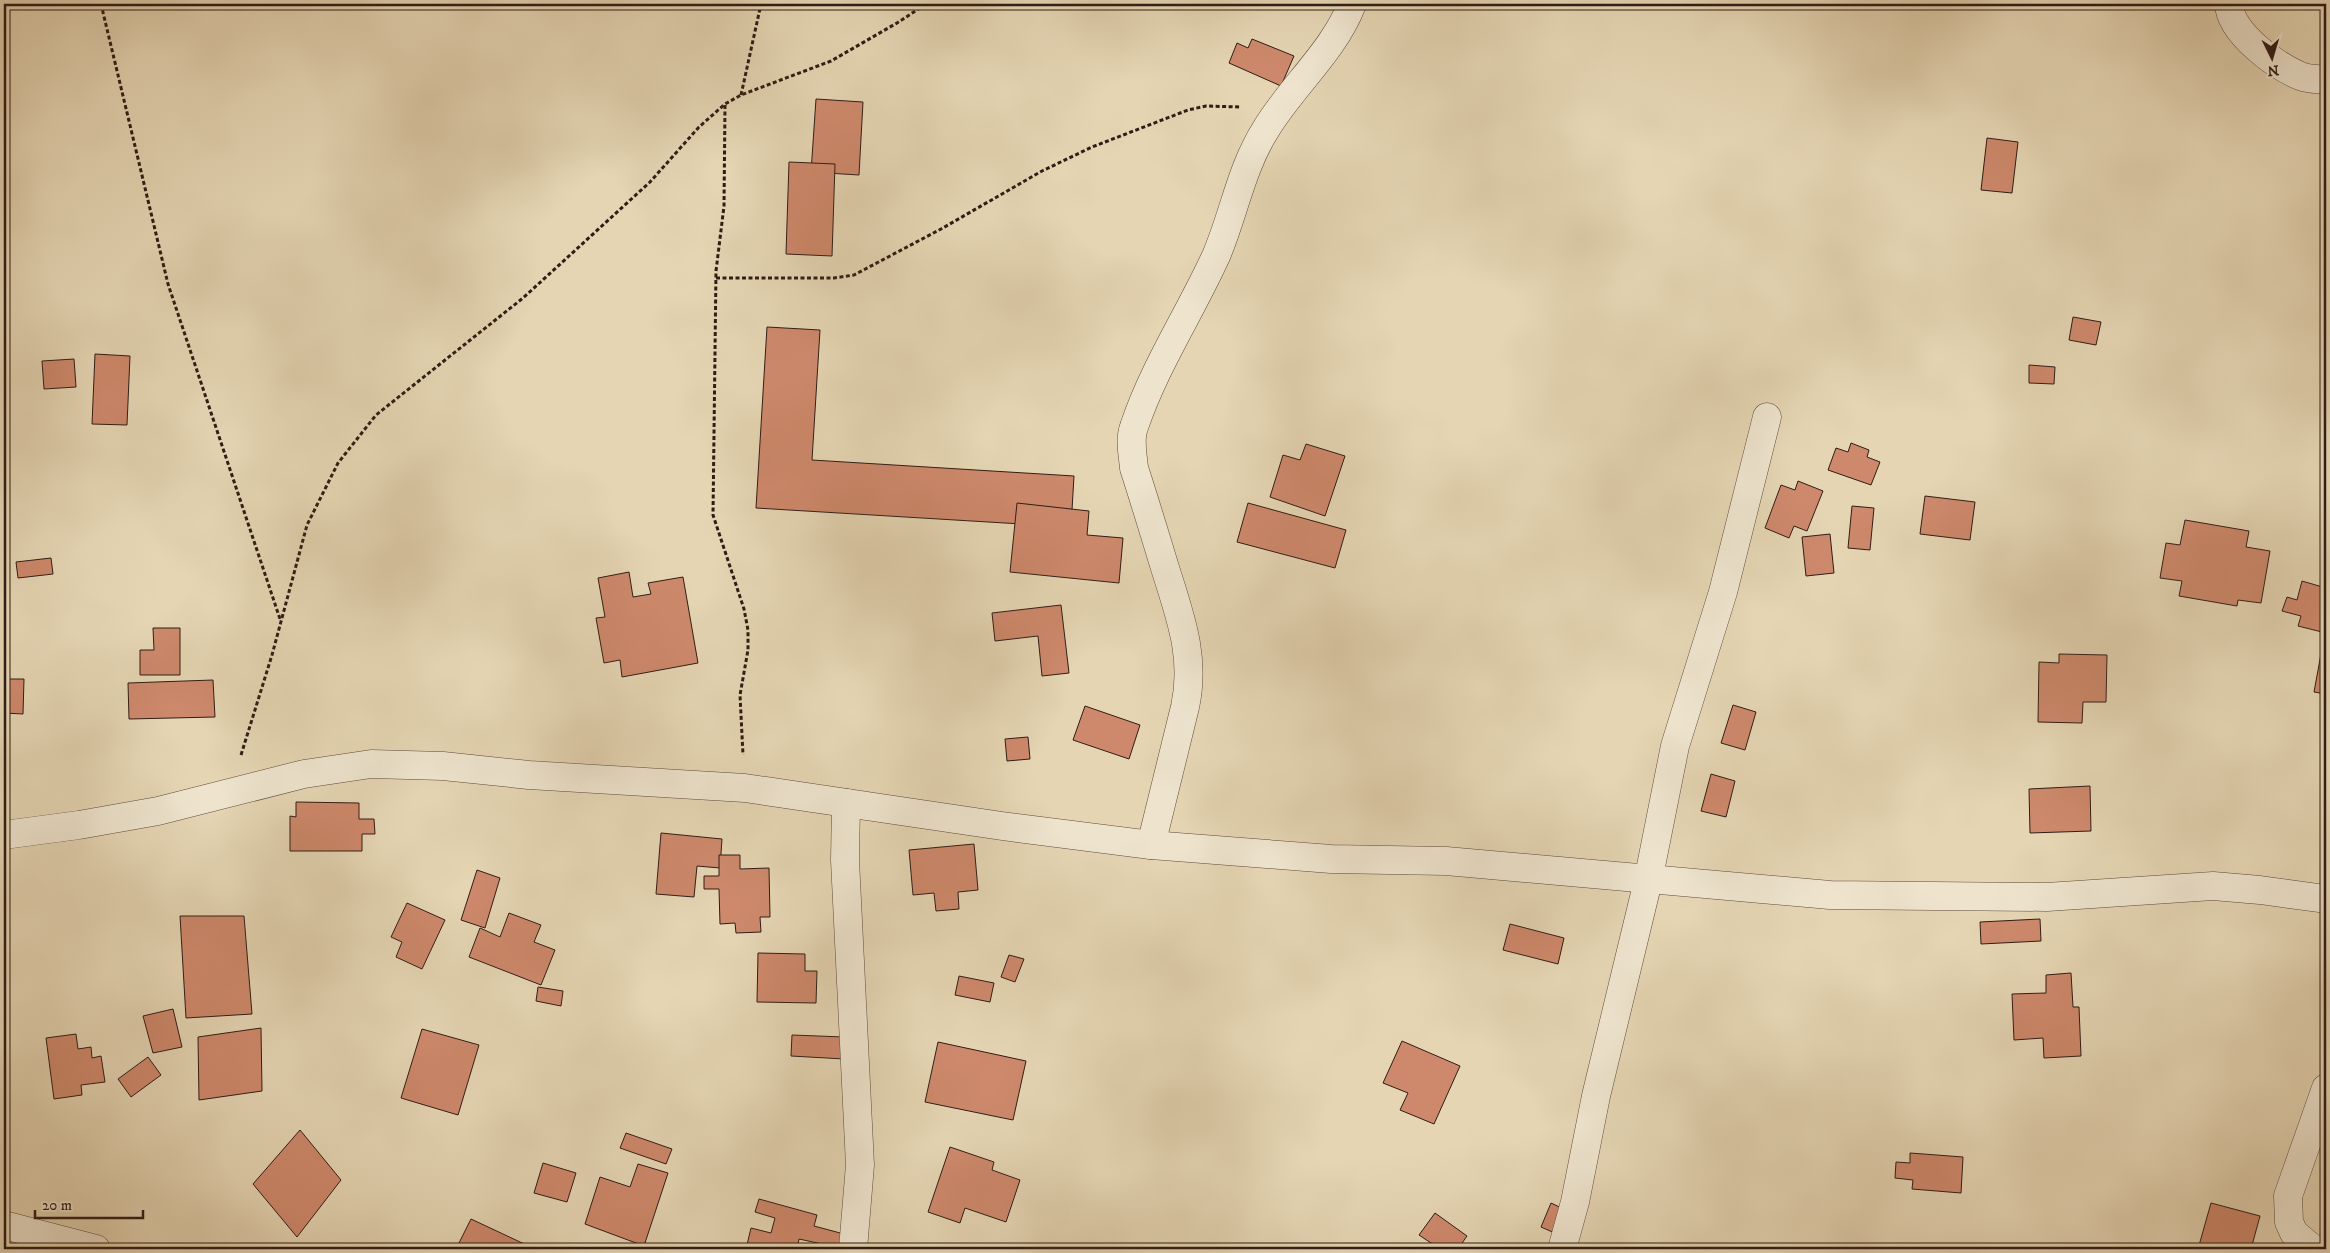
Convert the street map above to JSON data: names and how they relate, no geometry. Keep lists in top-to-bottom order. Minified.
{"scale_bar":"20 m","north":"bottom"}
